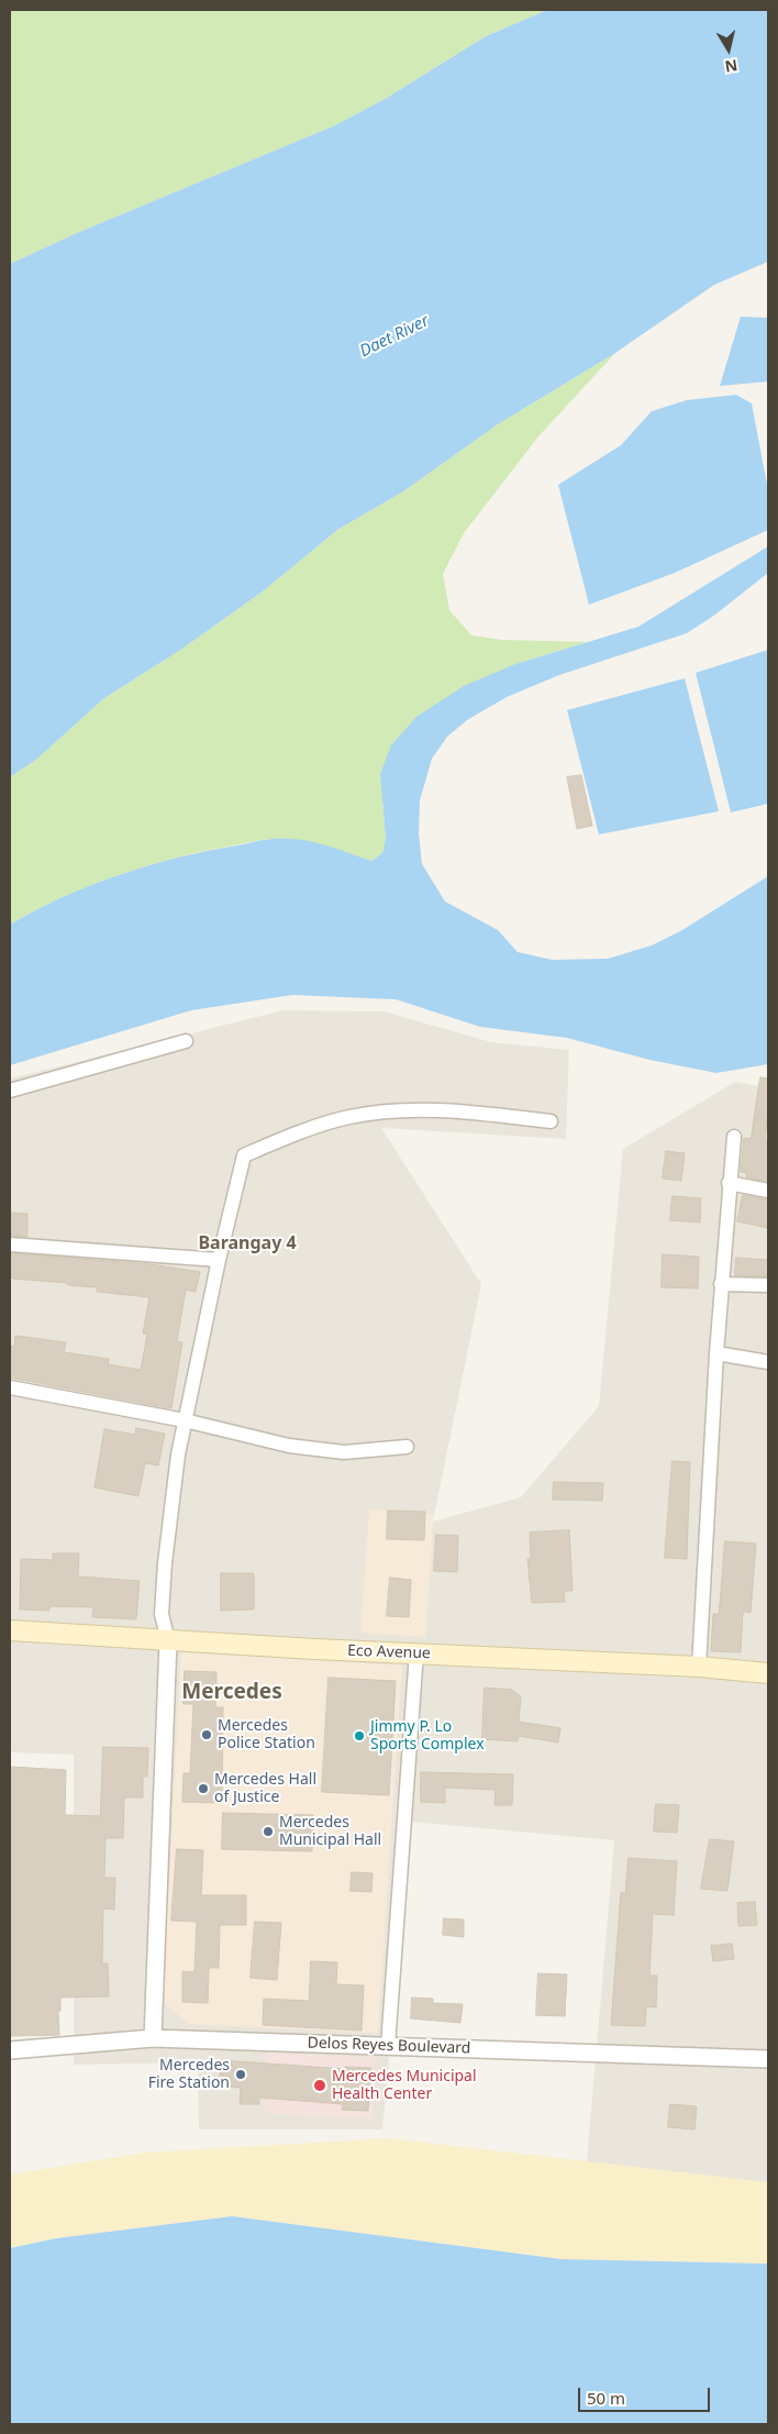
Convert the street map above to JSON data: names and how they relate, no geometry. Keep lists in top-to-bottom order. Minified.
{"streets":{"main road":["Eco Avenue"],"street":["Delos Reyes Boulevard"]},"districts":["Barangay 4","Mercedes"],"water":["Daet River"],"places":["Mercedes Police Station","Jimmy P. Lo Sports Complex","Mercedes Hall of Justice","Mercedes Municipal Hall","Mercedes Fire Station","Mercedes Municipal Health Center"],"scale_bar":"50 m","north":"bottom"}
